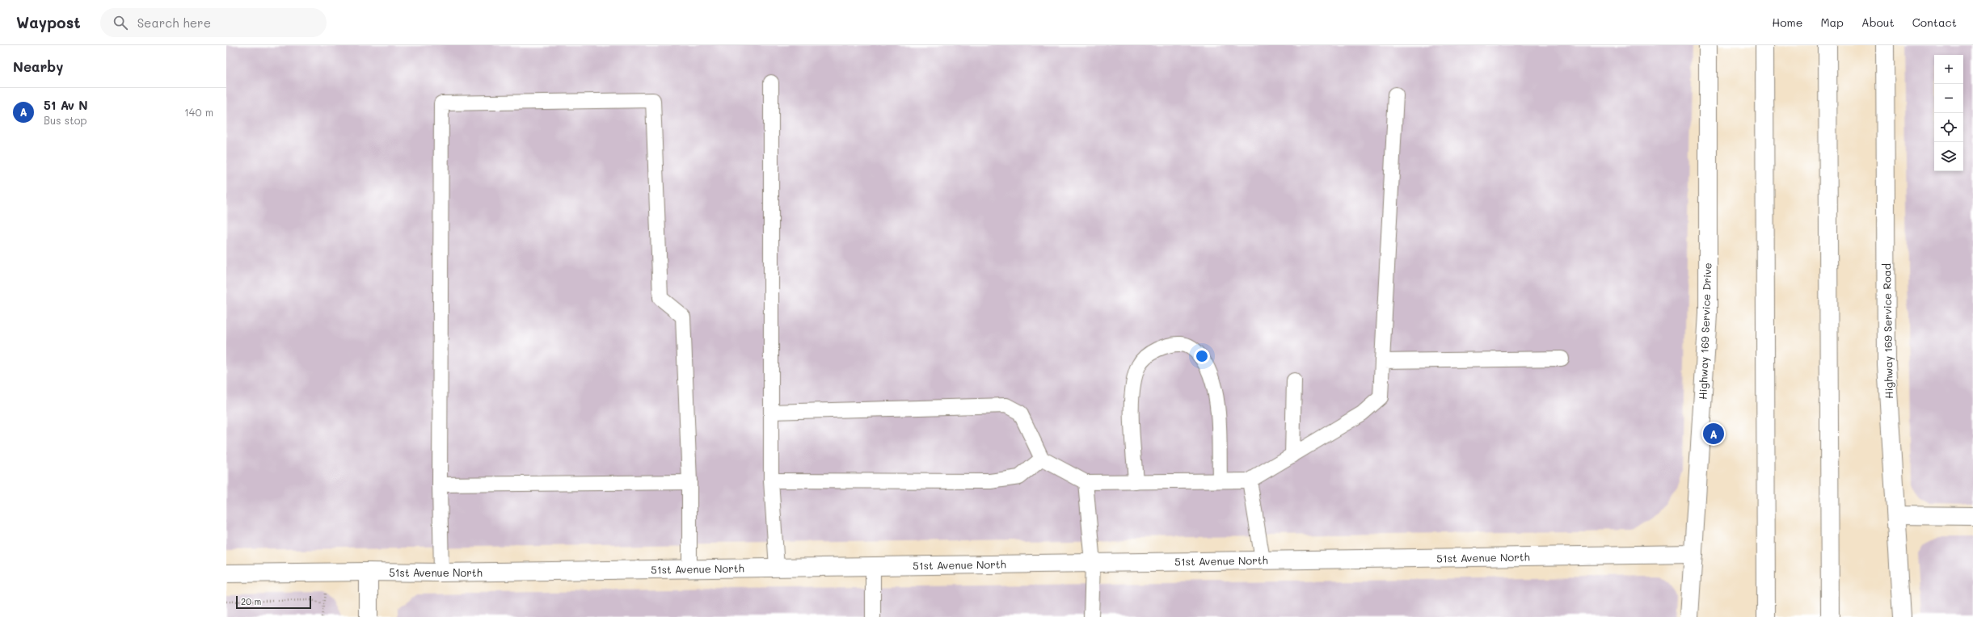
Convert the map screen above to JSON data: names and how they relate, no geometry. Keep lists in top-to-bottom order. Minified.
{"streets":{"main road":["Highway 169 Service Drive","Highway 169 Service Road","51st Avenue North"]},"crossings":[["Highway 169 Service Drive","51st Avenue North"]],"scale_bar":"20 m","page":{"header":"Waypost","search":"Search here","nav":["Home","Map","About","Contact"],"heading":"Nearby","map_buttons":["+","−"],"list":[{"mark":"A","name":"51 Av N","note":"Bus stop","value":"140 m"}],"pins":"A","scale":"20 m"}}
